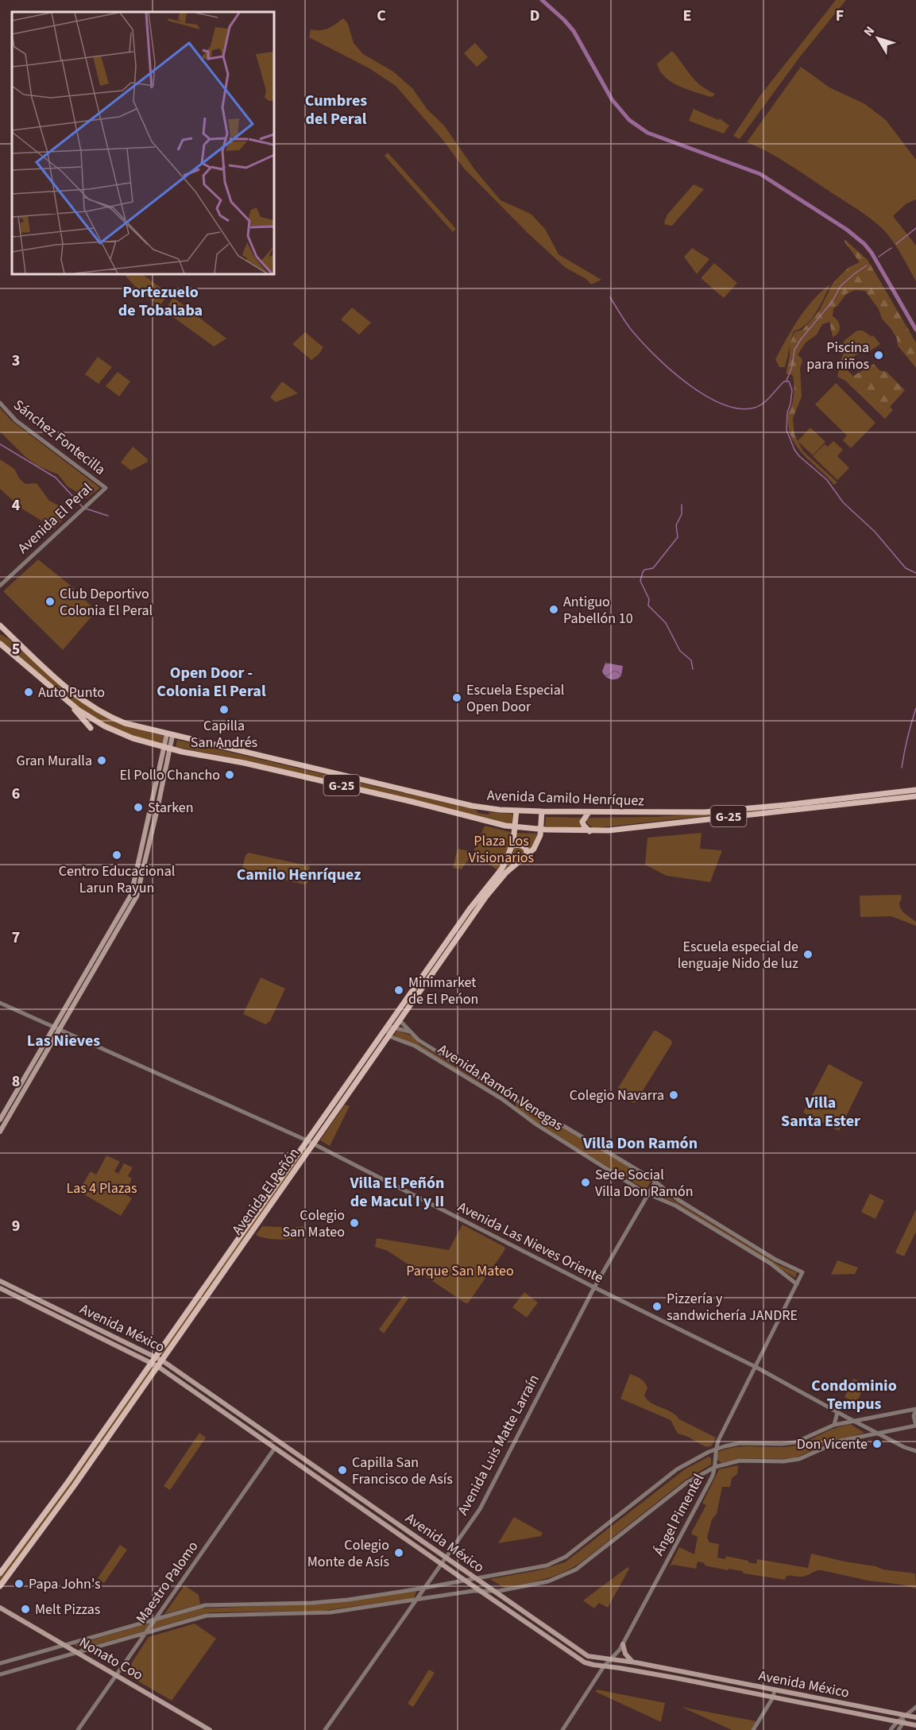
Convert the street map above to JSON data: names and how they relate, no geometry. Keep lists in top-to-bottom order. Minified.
{"streets":{"main road":["G-25","Avenida Camilo Henríquez","Avenida El Peñón","Avenida México","Nonato Coo"],"street":["Sánchez Fontecilla","Avenida El Peral","Avenida Ramón Venegas","Avenida Las Nieves Oriente","Avenida Luis Matte Larraín","Ángel Pimentel","Maestro Palomo"]},"crossings":[["Sánchez Fontecilla","Avenida El Peral"],["Avenida Camilo Henríquez","Avenida El Peñón"],["Avenida Ramón Venegas","Avenida El Peñón"],["Avenida Ramón Venegas","Avenida Luis Matte Larraín"],["Avenida Ramón Venegas","Ángel Pimentel"],["Avenida El Peñón","Avenida Las Nieves Oriente"],["Avenida El Peñón","Avenida México"],["Avenida Las Nieves Oriente","Avenida Luis Matte Larraín"],["Avenida Las Nieves Oriente","Ángel Pimentel"],["Avenida México","Avenida Luis Matte Larraín"],["Avenida México","Ángel Pimentel"],["Avenida México","Maestro Palomo"],["Maestro Palomo","Nonato Coo"]],"districts":["Cumbres del Peral","Portezuelo de Tobalaba","Open Door - Colonia El Peral","Camilo Henríquez","Las Nieves","Villa Santa Ester","Villa Don Ramón","Villa El Peñón de Macul I y II","Condominio Tempus"],"parks":["Plaza Los Visionarios","Las 4 Plazas","Parque San Mateo"],"places":["Piscina para niños","Club Deportivo Colonia El Peral","Antiguo Pabellón 10","Auto Punto","Escuela Especial Open Door","Capilla San Andrés","Gran Muralla","El Pollo Chancho","Starken","Centro Educacional Larun Rayun","Escuela especial de lenguaje Nido de luz","Minimarket de El Peńon","Colegio Navarra","Sede Social Villa Don Ramón","Colegio San Mateo","Pizzería y sandwichería JANDRE","Don Vicente","Capilla San Francisco de Asís","Colegio Monte de Asís","Papa John's","Melt Pizzas"],"north":"top left","grid":{"columns":["C","D","E","F"],"rows":["3","4","5","6","7","8","9"]}}
